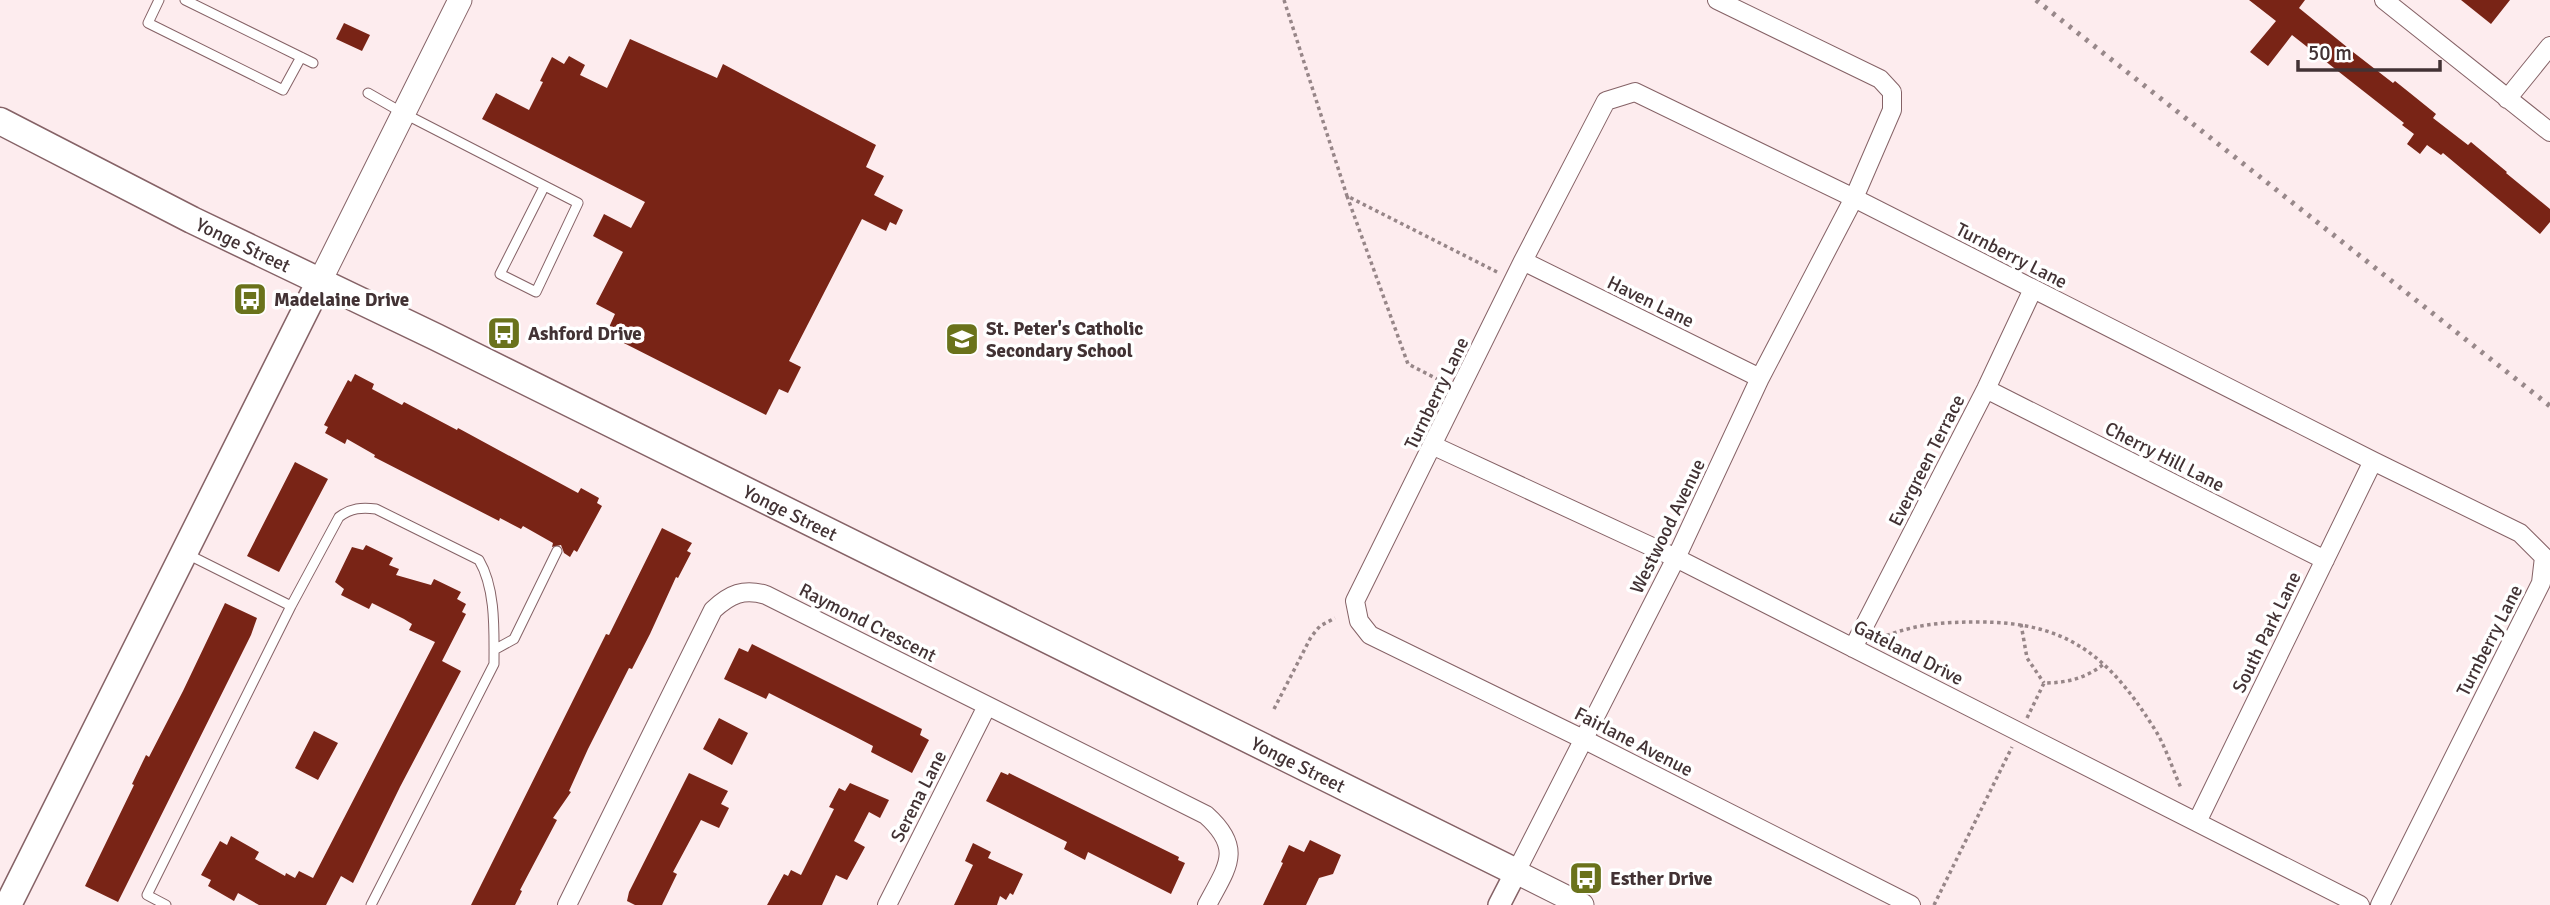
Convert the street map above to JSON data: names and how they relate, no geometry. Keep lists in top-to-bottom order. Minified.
{"streets":{"main road":["Yonge Street"],"street":["Turnberry Lane","Haven Lane","Cherry Hill Lane","Evergreen Terrace","Westwood Avenue","Raymond Crescent","South Park Lane","Gateland Drive","Fairlane Avenue","Serena Lane"]},"crossings":[["Yonge Street","Westwood Avenue"],["Turnberry Lane","Haven Lane"],["Turnberry Lane","Evergreen Terrace"],["Turnberry Lane","Westwood Avenue"],["Turnberry Lane","South Park Lane"],["Turnberry Lane","Gateland Drive"],["Turnberry Lane","Fairlane Avenue"],["Haven Lane","Westwood Avenue"],["Cherry Hill Lane","Evergreen Terrace"],["Cherry Hill Lane","South Park Lane"],["Evergreen Terrace","Gateland Drive"],["Westwood Avenue","Gateland Drive"],["Westwood Avenue","Fairlane Avenue"],["Raymond Crescent","Serena Lane"],["South Park Lane","Gateland Drive"]],"places":{"bus stop":["Madelaine Drive","Ashford Drive","Esther Drive"],"school or university":["St. Peter's Catholic Secondary School"]},"scale_bar":"50 m"}
